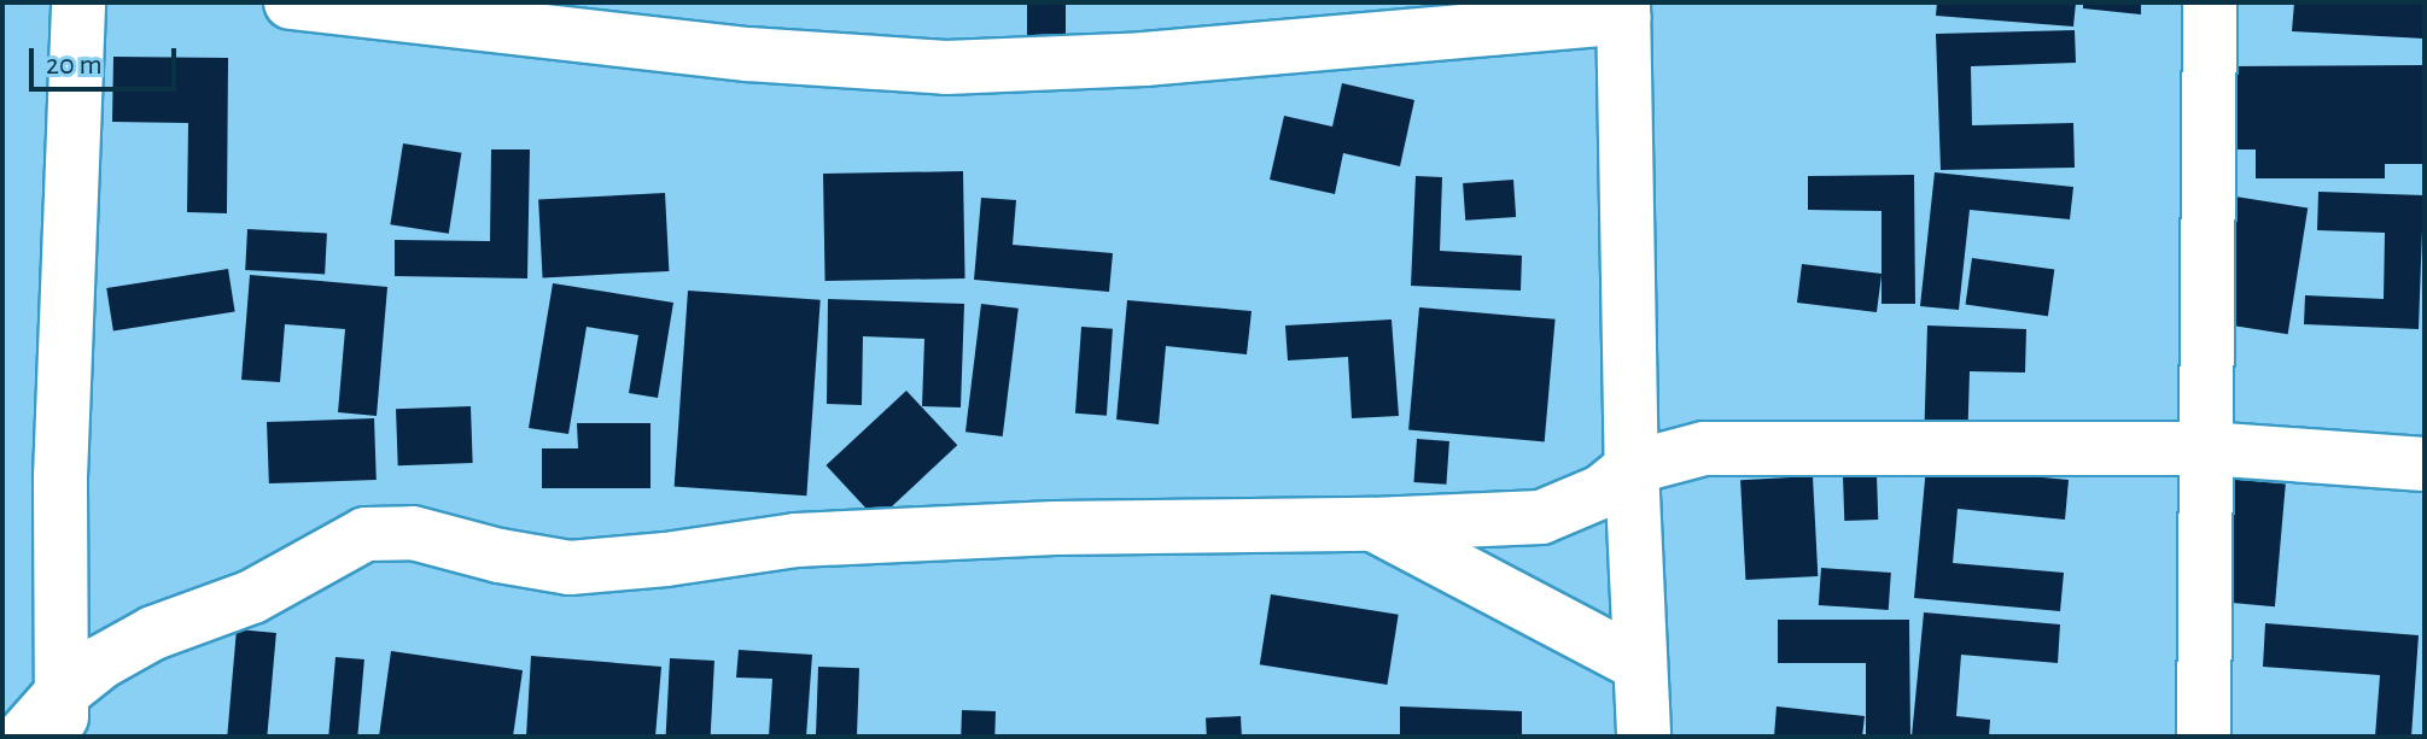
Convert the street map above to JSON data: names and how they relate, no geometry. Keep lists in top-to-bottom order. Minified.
{"scale_bar":"20 m"}
